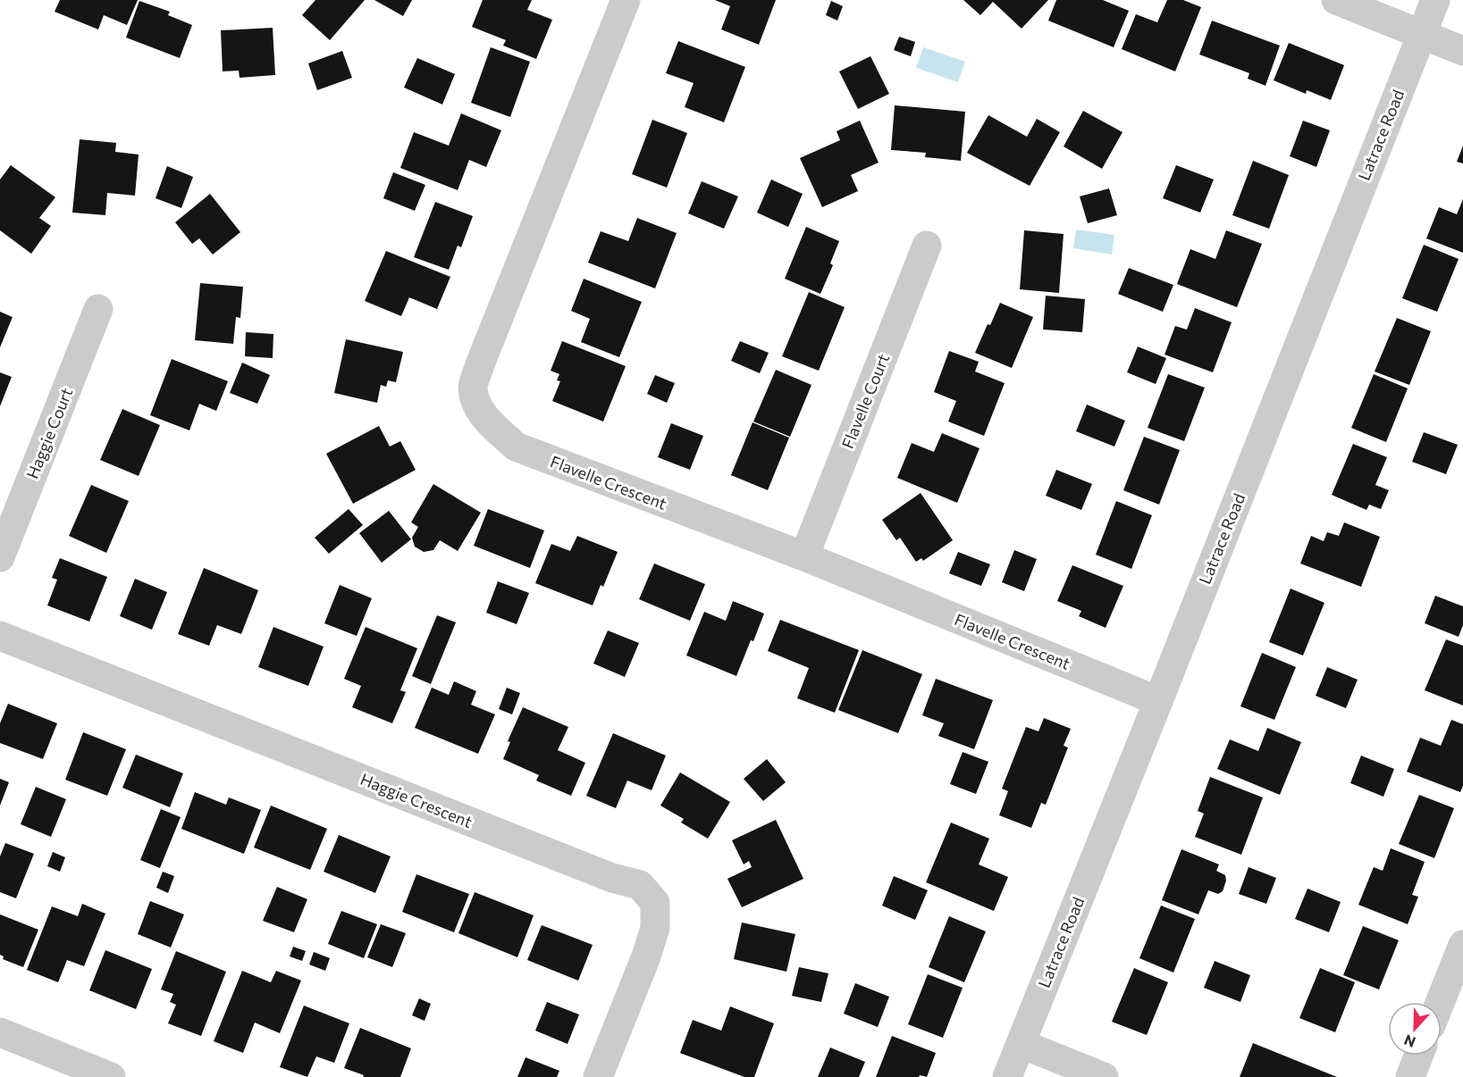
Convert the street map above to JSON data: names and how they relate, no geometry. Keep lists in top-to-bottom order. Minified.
{"streets":{"street":["Latrace Road","Flavelle Court","Haggie Court","Flavelle Crescent","Haggie Crescent"]},"crossings":[["Latrace Road","Flavelle Crescent"],["Flavelle Court","Flavelle Crescent"]],"north":"bottom"}
